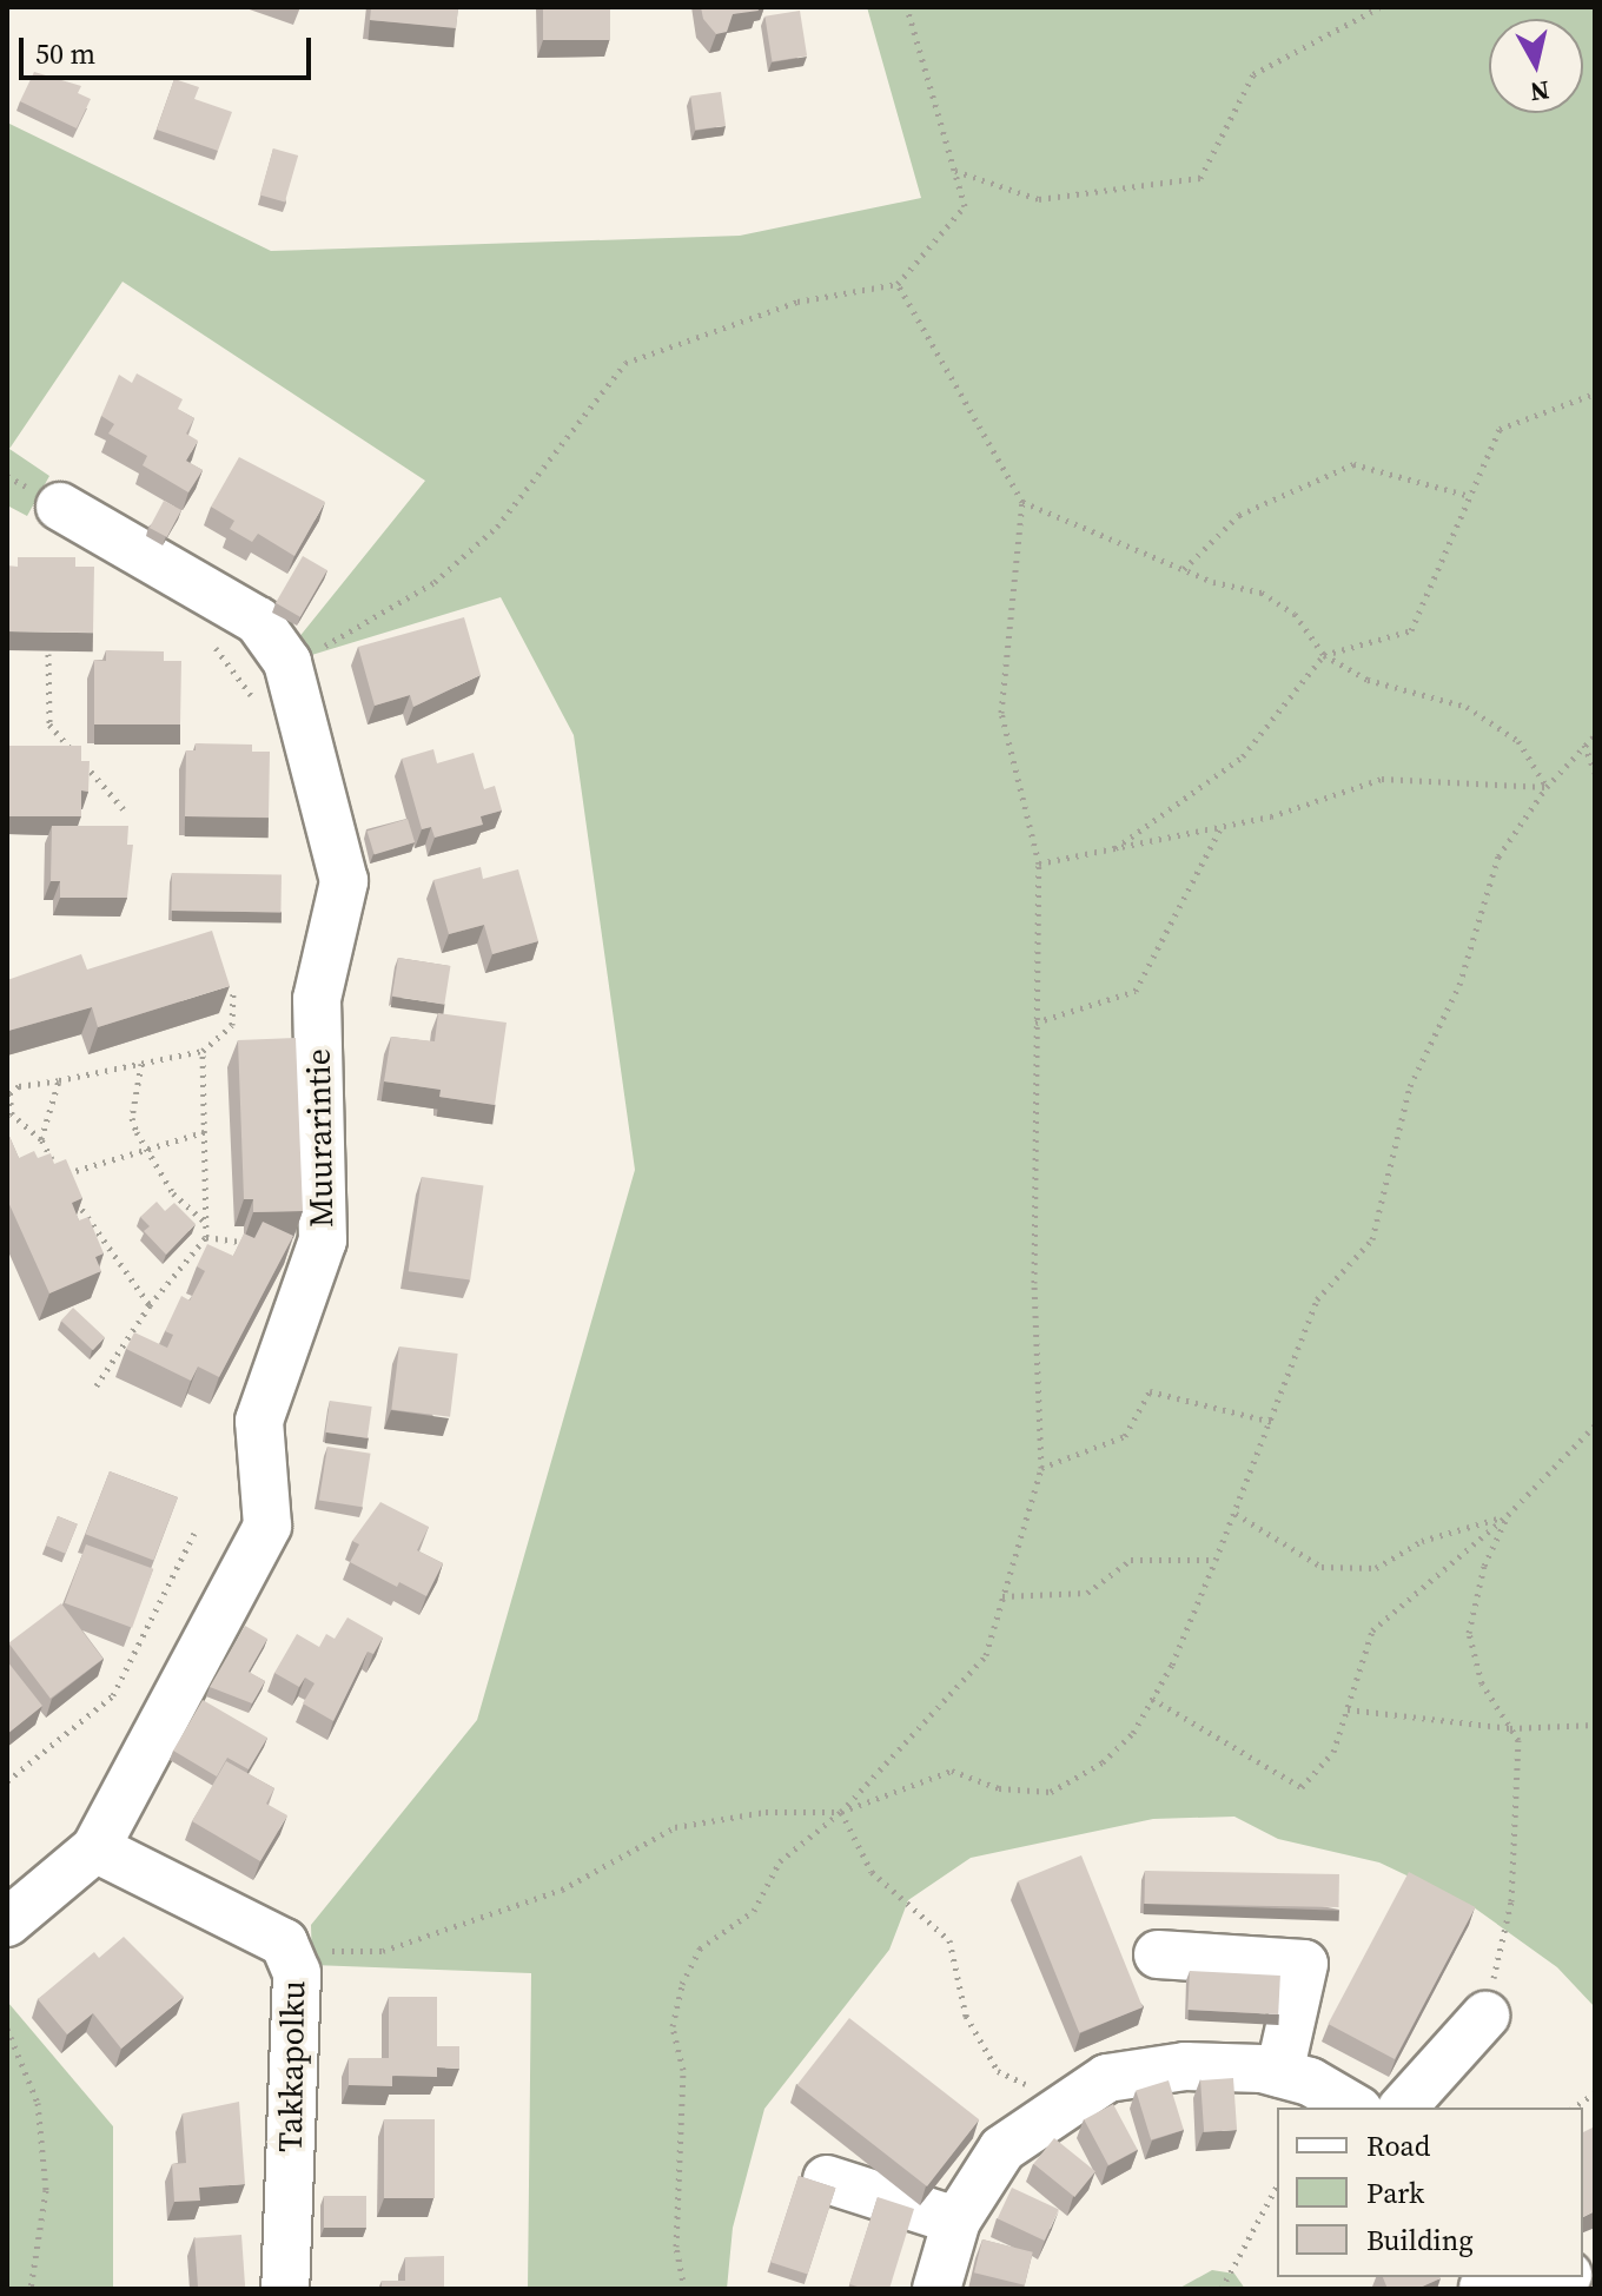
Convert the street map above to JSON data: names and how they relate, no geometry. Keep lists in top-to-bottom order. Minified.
{"streets":{"street":["Muurarintie","Takkapolku"]},"crossings":[["Muurarintie","Takkapolku"]],"legend":["Road","Park","Building"],"scale_bar":"50 m","north":"bottom"}
